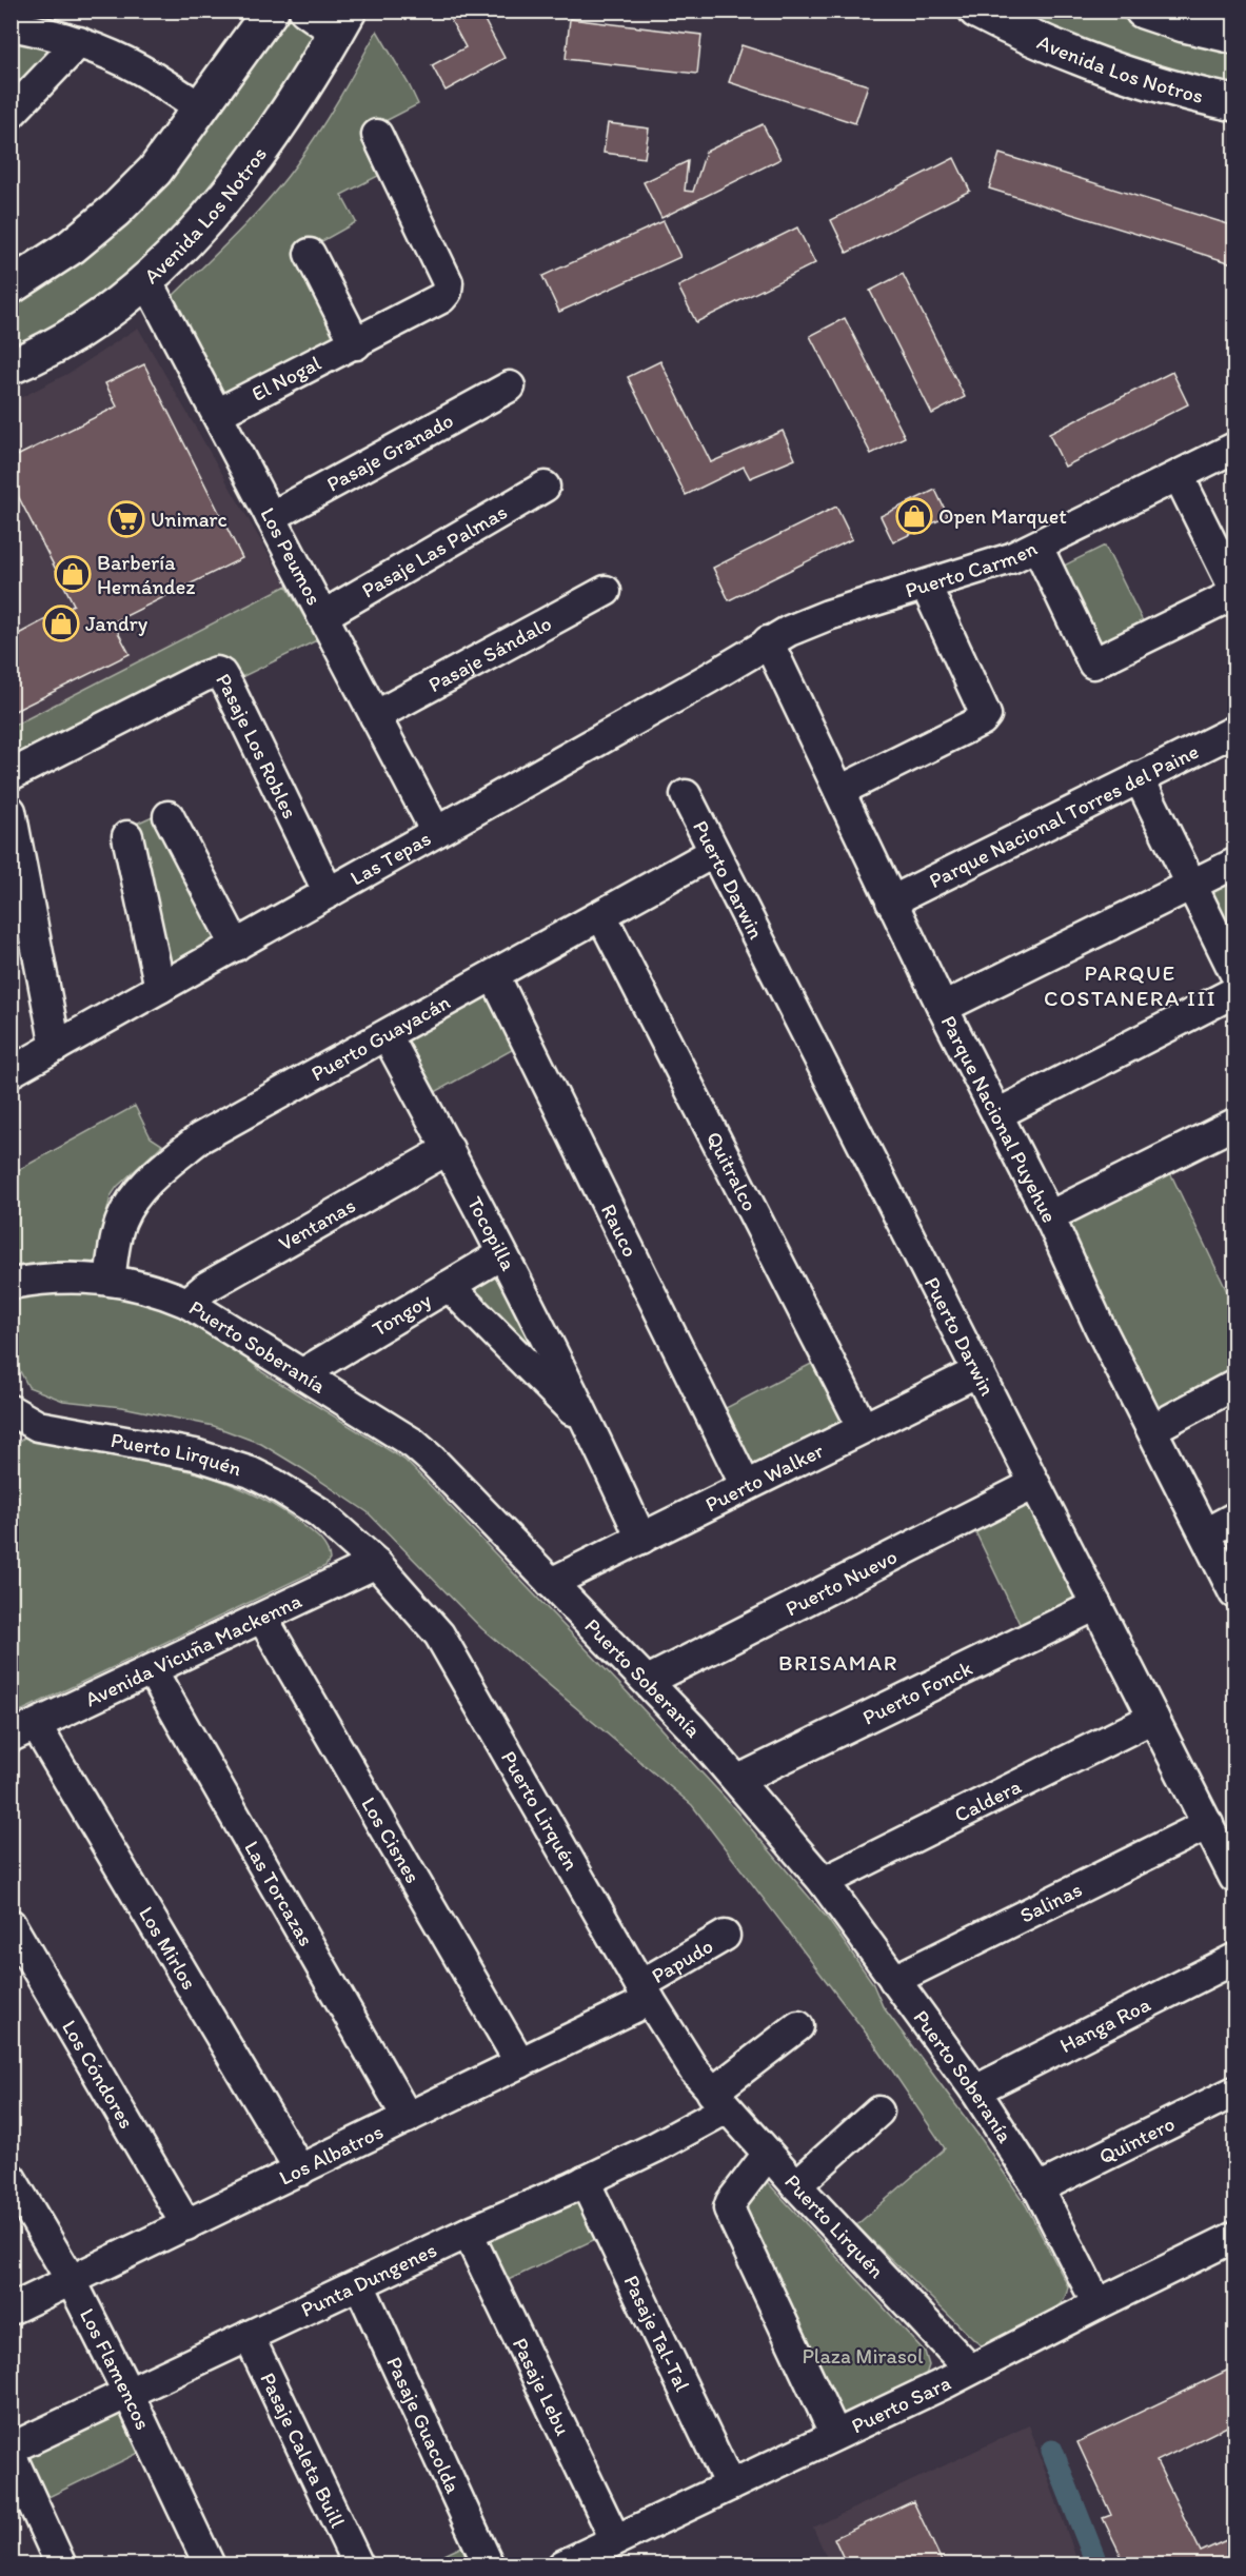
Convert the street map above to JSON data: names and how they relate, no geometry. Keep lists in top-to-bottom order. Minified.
{"streets":{"main road":["Avenida Los Notros"],"street":["El Nogal","Pasaje Granado","Pasaje Las Palmas","Los Peumos","Puerto Carmen","Pasaje Sándalo","Pasaje Los Robles","Parque Nacional Torres del Paine","Las Tepas","Puerto Darwin","Puerto Guayacán","Parque Nacional Puyehue","Quitralco","Ventanas","Rauco","Tocopilla","Tongoy","Puerto Soberanía","Puerto Lirquén","Puerto Walker","Puerto Nuevo","Avenida Vicuña Mackenna","Puerto Fonck","Caldera","Los Cisnes","Las Torcazas","Salinas","Los Mirlos","Papudo","Hanga Roa","Los Cóndores","Quintero","Los Albatros","Punta Dungenes","Pasaje Tal-Tal","Los Flamencos","Pasaje Lebu","Puerto Sara","Pasaje Guacolda","Pasaje Caleta Buill"]},"crossings":[["Avenida Los Notros","Los Peumos"],["El Nogal","Los Peumos"],["Pasaje Granado","Los Peumos"],["Pasaje Las Palmas","Los Peumos"],["Los Peumos","Pasaje Sándalo"],["Los Peumos","Las Tepas"],["Puerto Carmen","Las Tepas"],["Puerto Carmen","Parque Nacional Puyehue"],["Pasaje Los Robles","Las Tepas"],["Parque Nacional Torres del Paine","Parque Nacional Puyehue"],["Las Tepas","Parque Nacional Puyehue"],["Puerto Darwin","Puerto Guayacán"],["Puerto Darwin","Puerto Walker"],["Puerto Darwin","Puerto Nuevo"],["Puerto Darwin","Puerto Fonck"],["Puerto Darwin","Caldera"],["Puerto Darwin","Salinas"],["Puerto Guayacán","Quitralco"],["Puerto Guayacán","Rauco"],["Puerto Guayacán","Tocopilla"],["Puerto Guayacán","Puerto Soberanía"],["Quitralco","Puerto Walker"],["Ventanas","Tocopilla"],["Ventanas","Puerto Soberanía"],["Rauco","Puerto Walker"],["Tocopilla","Tongoy"],["Tocopilla","Puerto Walker"],["Tongoy","Puerto Soberanía"],["Puerto Soberanía","Puerto Walker"],["Puerto Soberanía","Puerto Nuevo"],["Puerto Soberanía","Puerto Fonck"],["Puerto Soberanía","Caldera"],["Puerto Soberanía","Salinas"],["Puerto Soberanía","Hanga Roa"],["Puerto Soberanía","Quintero"],["Puerto Soberanía","Puerto Sara"],["Puerto Lirquén","Avenida Vicuña Mackenna"],["Puerto Lirquén","Papudo"],["Puerto Lirquén","Los Albatros"],["Puerto Lirquén","Punta Dungenes"],["Puerto Lirquén","Puerto Sara"],["Avenida Vicuña Mackenna","Los Cisnes"],["Avenida Vicuña Mackenna","Las Torcazas"],["Avenida Vicuña Mackenna","Los Mirlos"],["Los Cisnes","Los Albatros"],["Las Torcazas","Los Albatros"],["Los Mirlos","Los Albatros"],["Papudo","Los Albatros"],["Los Cóndores","Los Albatros"],["Los Albatros","Los Flamencos"],["Punta Dungenes","Pasaje Tal-Tal"],["Punta Dungenes","Los Flamencos"],["Punta Dungenes","Pasaje Lebu"],["Punta Dungenes","Pasaje Guacolda"],["Punta Dungenes","Pasaje Caleta Buill"],["Pasaje Tal-Tal","Puerto Sara"],["Pasaje Lebu","Puerto Sara"]],"districts":["PARQUE COSTANERA III","BRISAMAR"],"parks":["Plaza Mirasol"],"places":{"shop":["Open Marquet","Barbería Hernández","Jandry"],"supermarket":["Unimarc"]}}
